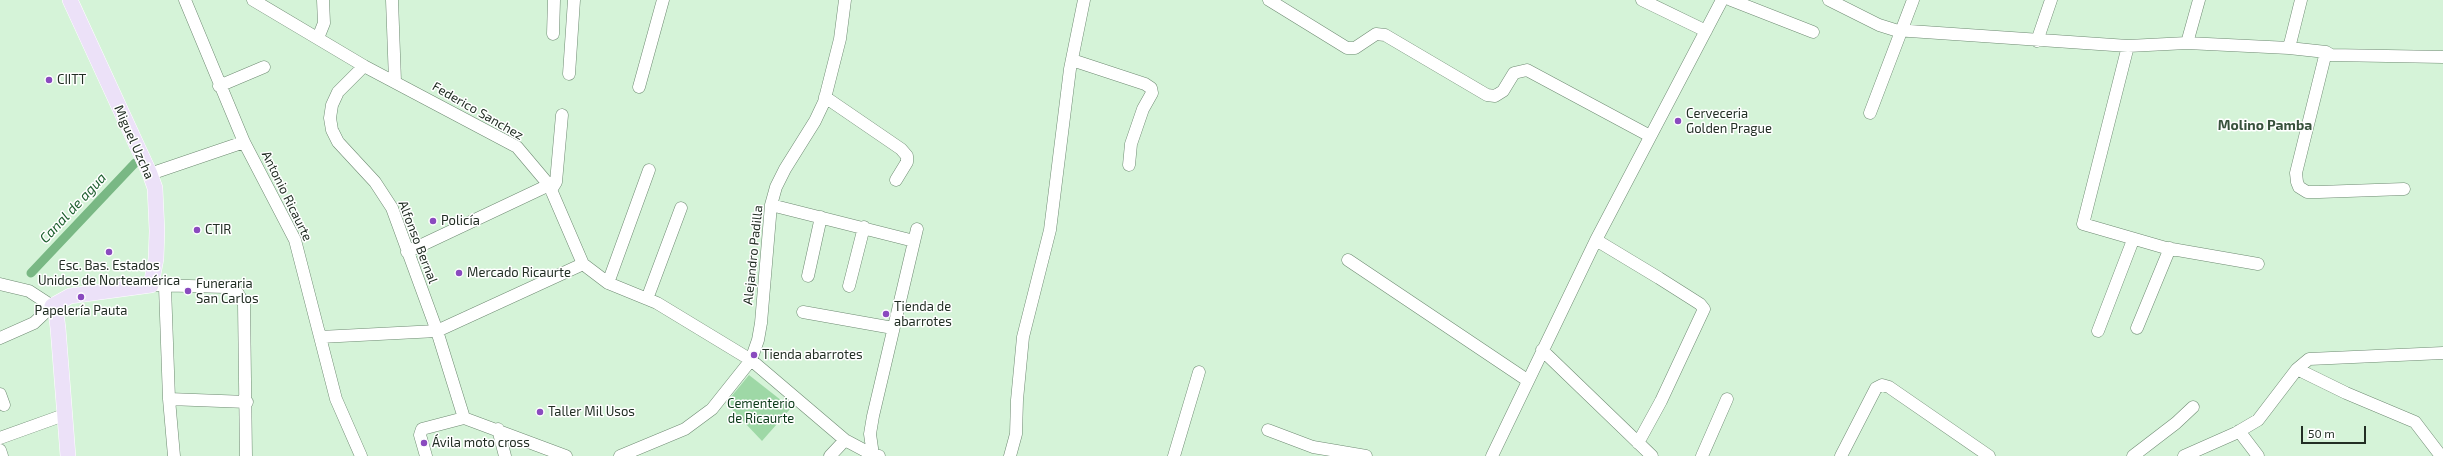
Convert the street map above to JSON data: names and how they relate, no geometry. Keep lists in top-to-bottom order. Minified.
{"streets":{"main road":["Miguel Uzcha"],"street":["Federico Sanchez","Antonio Ricaurte","Alfonso Bernal","Alejandro Padilla"]},"crossings":[["Federico Sanchez","Alfonso Bernal"]],"districts":["Molino Pamba"],"water":["Canal de agua"],"parks":["Cementerio de Ricaurte"],"places":["CIITT","Cerveceria Golden Prague","Policía","CTIR","Esc. Bas. Estados Unidos de Norteamérica","Mercado Ricaurte","Funeraria San Carlos","Papelería Pauta","Tienda de abarrotes","Tienda abarrotes","Taller Mil Usos","Ávila moto cross"],"scale_bar":"50 m"}
